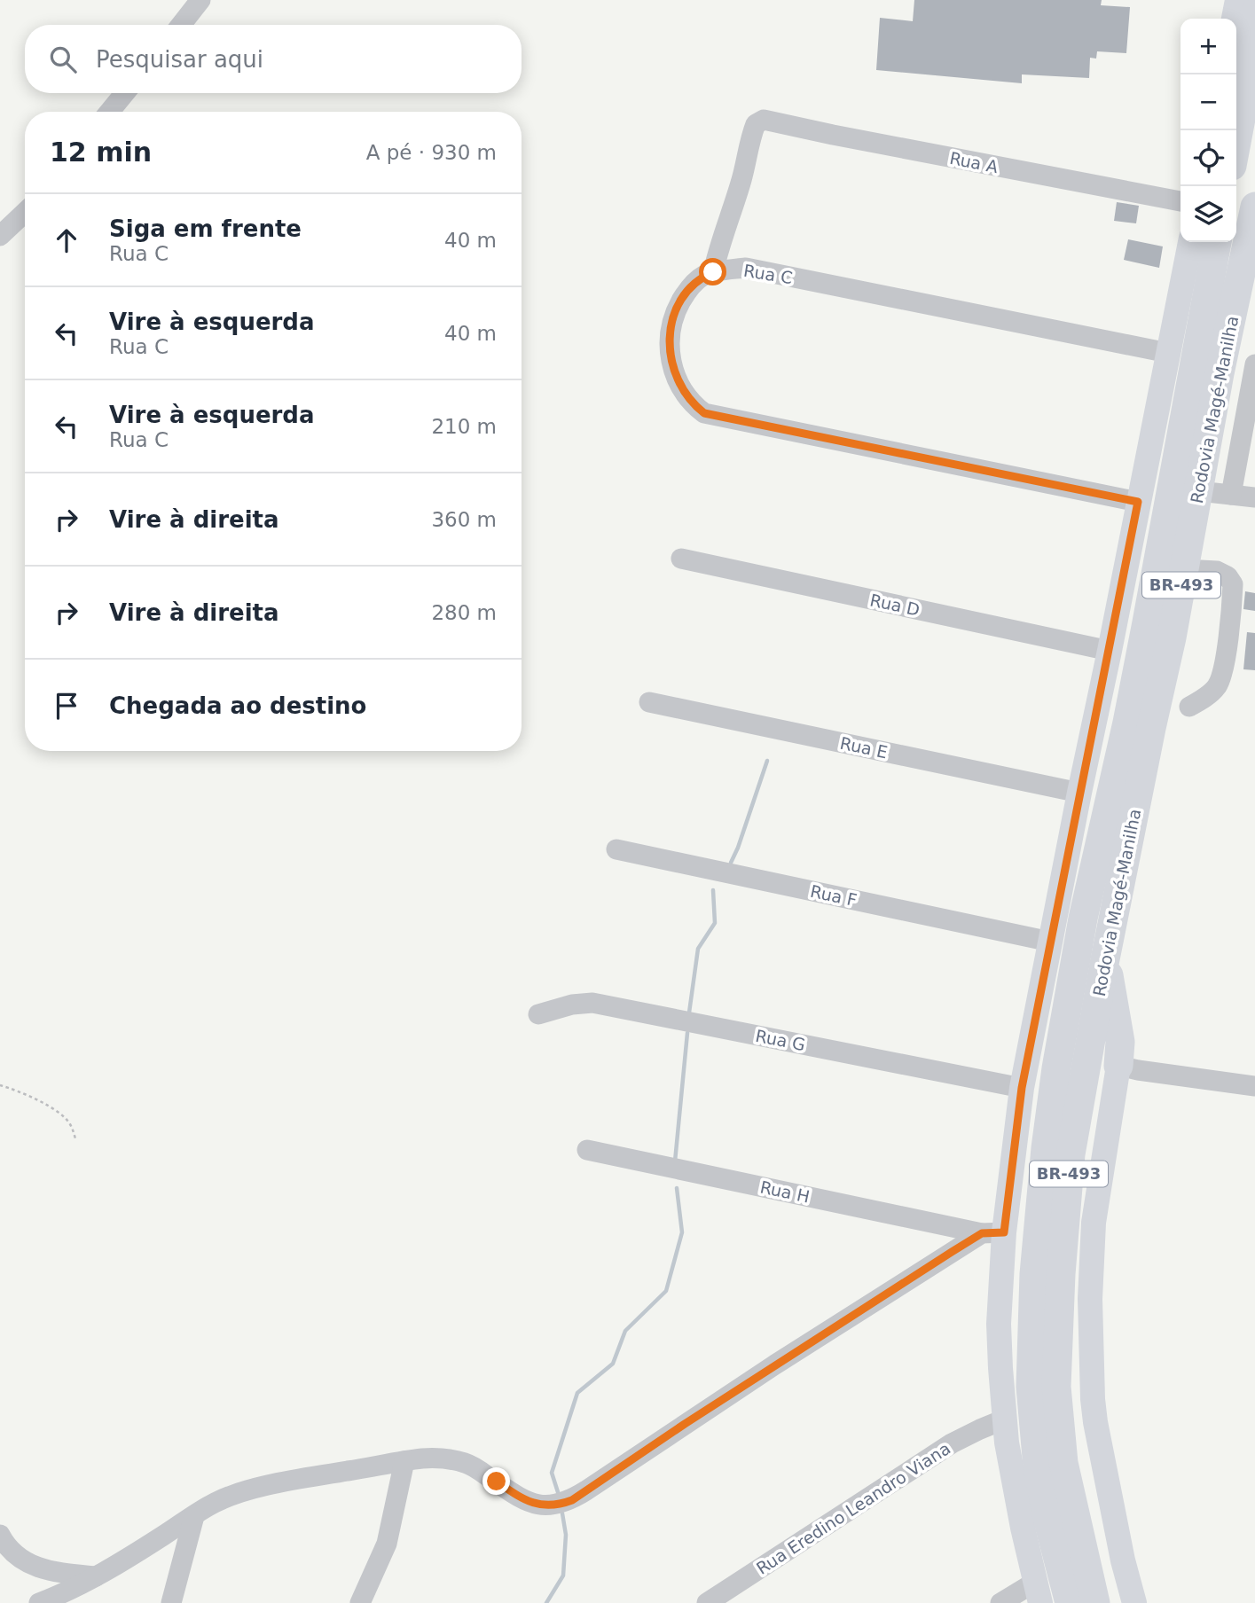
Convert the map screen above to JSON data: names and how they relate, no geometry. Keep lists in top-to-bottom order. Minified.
{"streets":{"highway":["Rodovia Magé-Manilha","BR-493"],"street":["Rua A","Rua C","Rua D","Rua E","Rua F","Rua G","Rua H","Rua Eredino Leandro Viana"]},"crossings":[["Rua A","Rua C"]],"page":{"map_buttons":["+","−"],"search":"Pesquisar aqui","heading":["12 min","A pé · 930 m"],"list":[["Siga em frente","Rua C","40 m"],["Vire à esquerda","Rua C","40 m"],["Vire à esquerda","Rua C","210 m"],["Vire à direita","360 m"],["Vire à direita","280 m"],"Chegada ao destino"]}}
